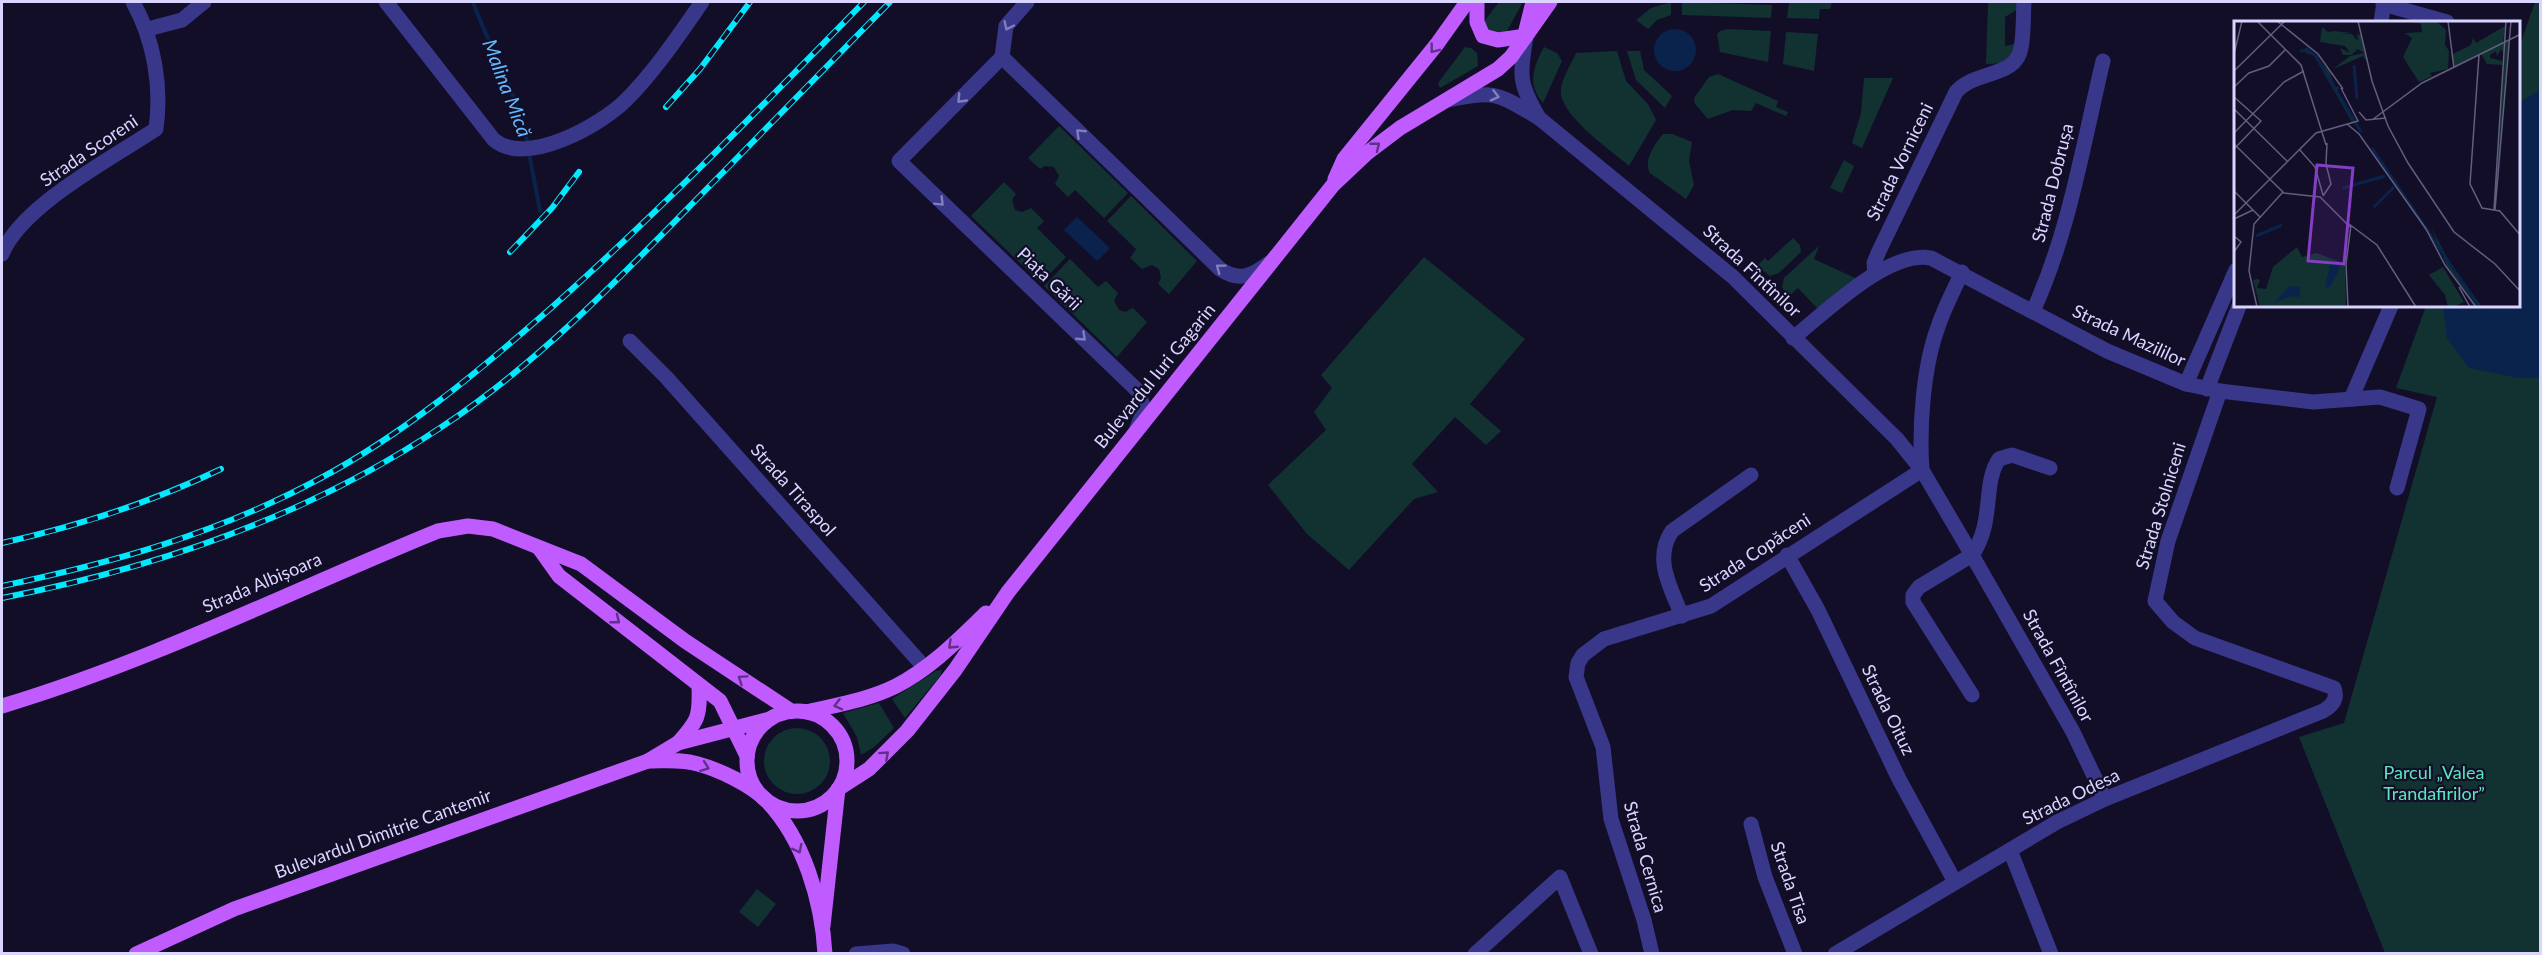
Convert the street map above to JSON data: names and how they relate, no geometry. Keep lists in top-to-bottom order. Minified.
{"streets":{"main road":["Bulevardul Iuri Gagarin","Strada Albișoara","Bulevardul Dimitrie Cantemir"],"street":["Strada Scoreni","Strada Vorniceni","Strada Dobrușa","Strada Fîntînilor","Piața Gării","Strada Mazililor","Strada Tiraspol","Strada Stolniceni","Strada Copăceni","Strada Oituz","Strada Odesa","Strada Cernica","Strada Tisa"]},"crossings":[["Strada Vorniceni","Strada Mazililor"],["Strada Dobrușa","Strada Mazililor"],["Strada Fîntînilor","Bulevardul Iuri Gagarin"],["Strada Fîntînilor","Strada Copăceni"],["Strada Fîntînilor","Strada Odesa"],["Piața Gării","Bulevardul Iuri Gagarin"],["Strada Mazililor","Strada Stolniceni"],["Bulevardul Iuri Gagarin","Strada Tiraspol"],["Bulevardul Iuri Gagarin","Strada Albișoara"],["Bulevardul Iuri Gagarin","Bulevardul Dimitrie Cantemir"],["Strada Stolniceni","Strada Odesa"],["Strada Copăceni","Strada Oituz"],["Strada Copăceni","Strada Cernica"],["Strada Albișoara","Bulevardul Dimitrie Cantemir"],["Strada Oituz","Strada Odesa"]],"water":["Malina Mică"],"parks":["Parcul „Valea Trandafirilor”"]}
